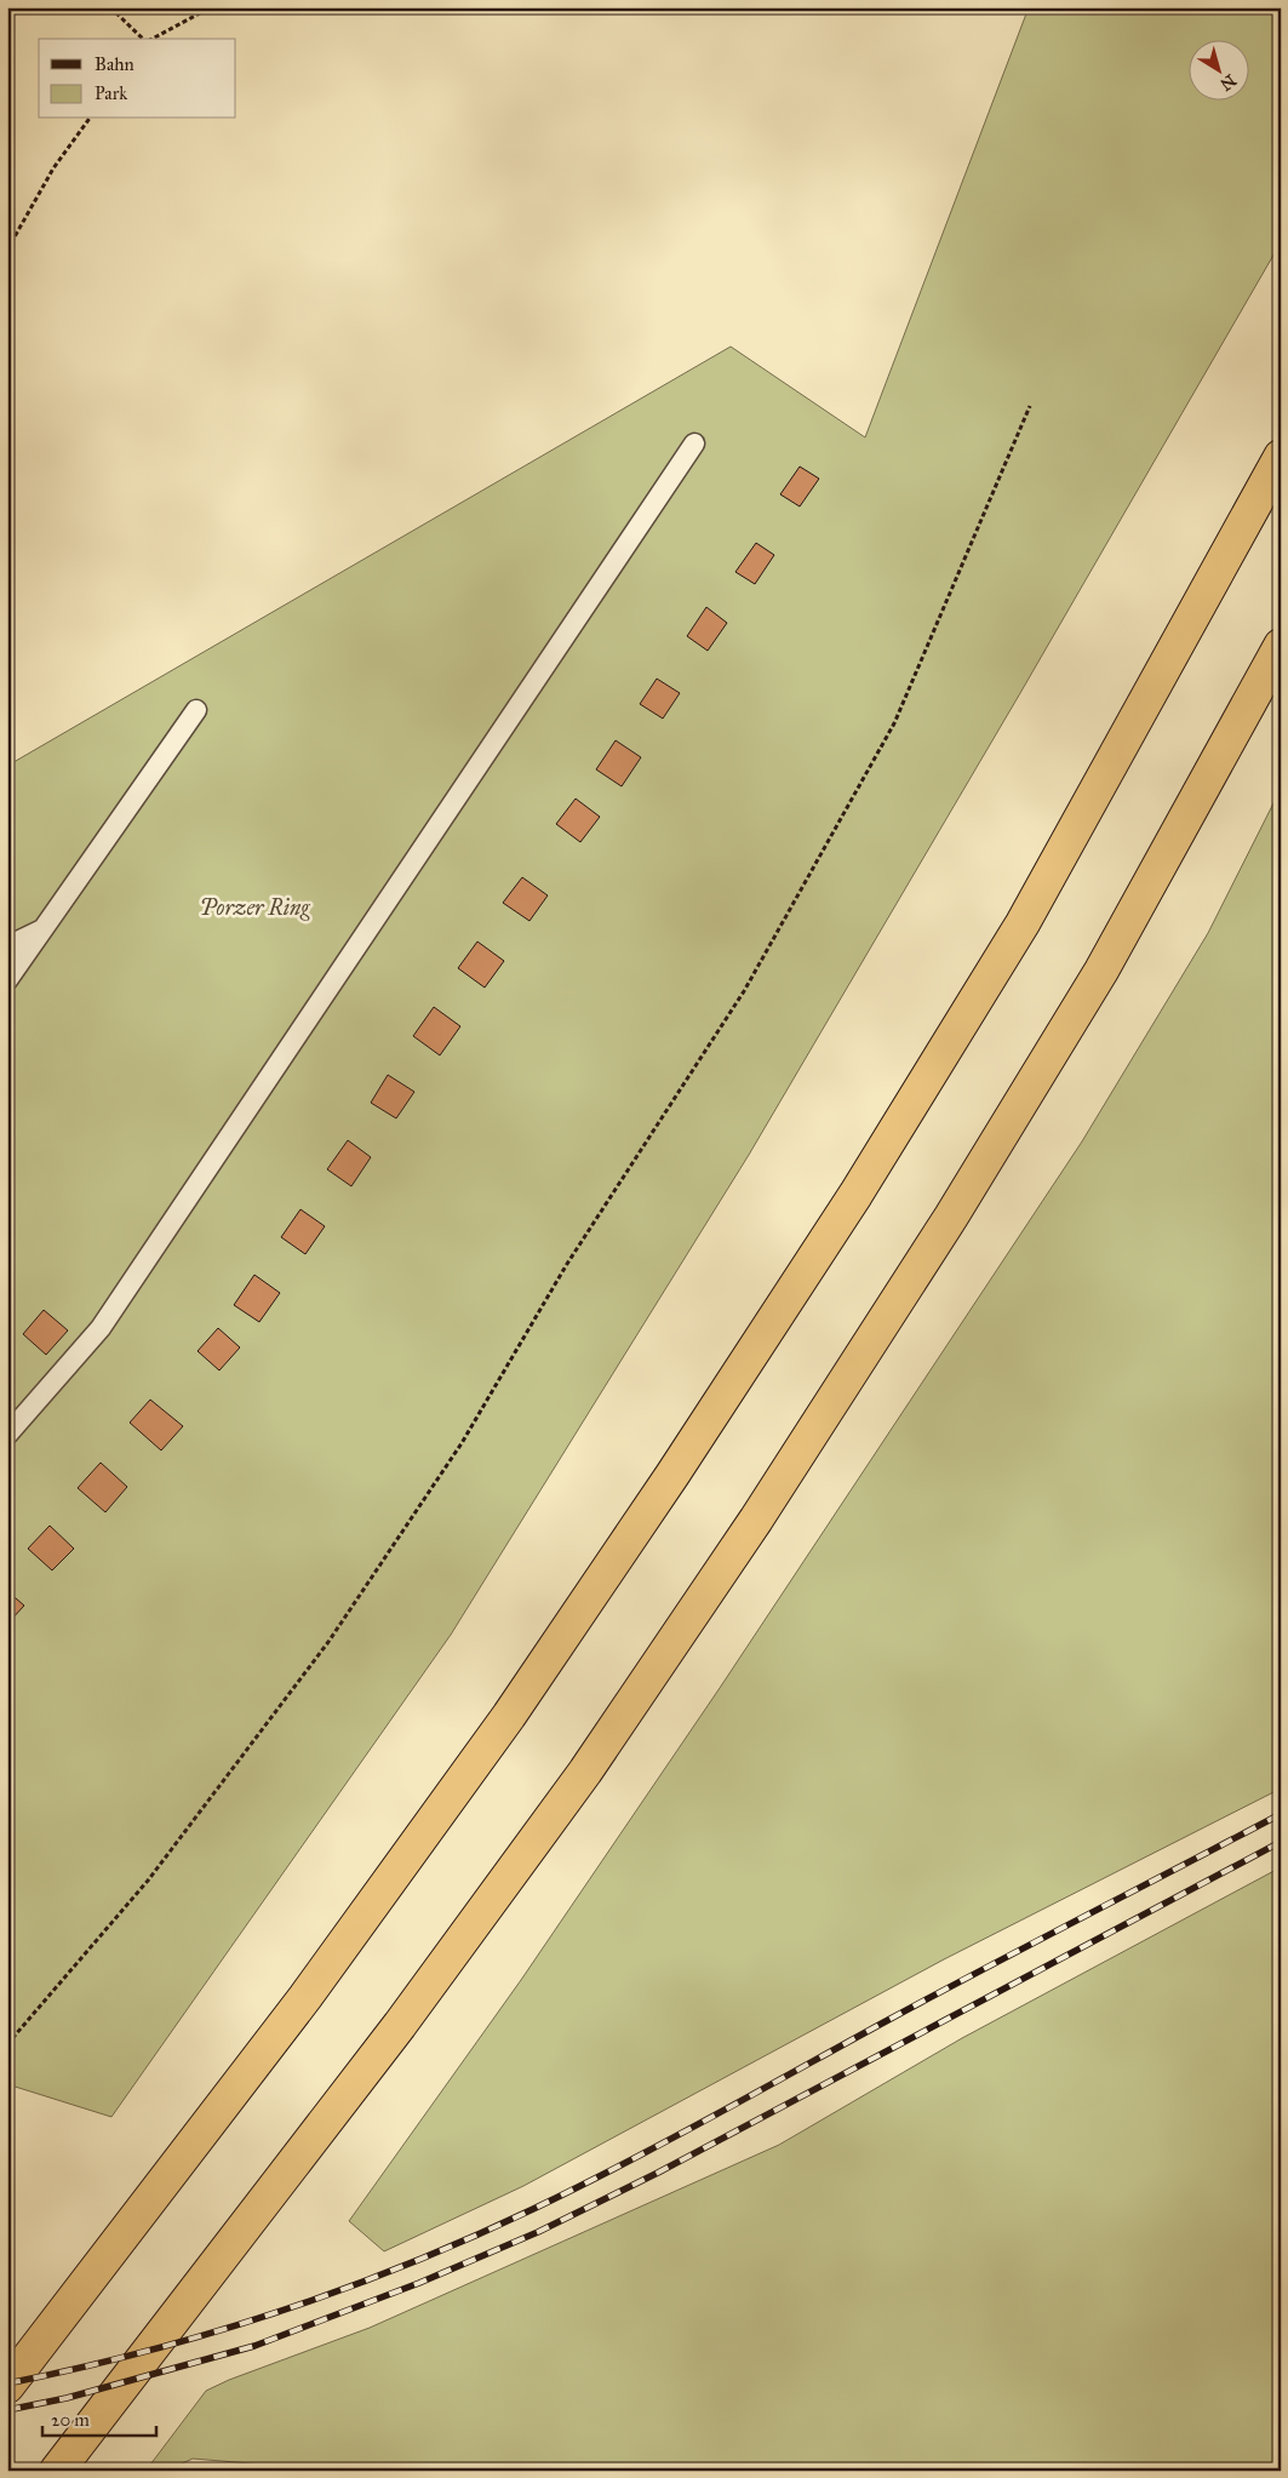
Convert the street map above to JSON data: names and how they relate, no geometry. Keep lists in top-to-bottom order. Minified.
{"parks":["Porzer Ring"],"legend":["Bahn","Park"],"scale_bar":"20 m","north":"bottom right"}
